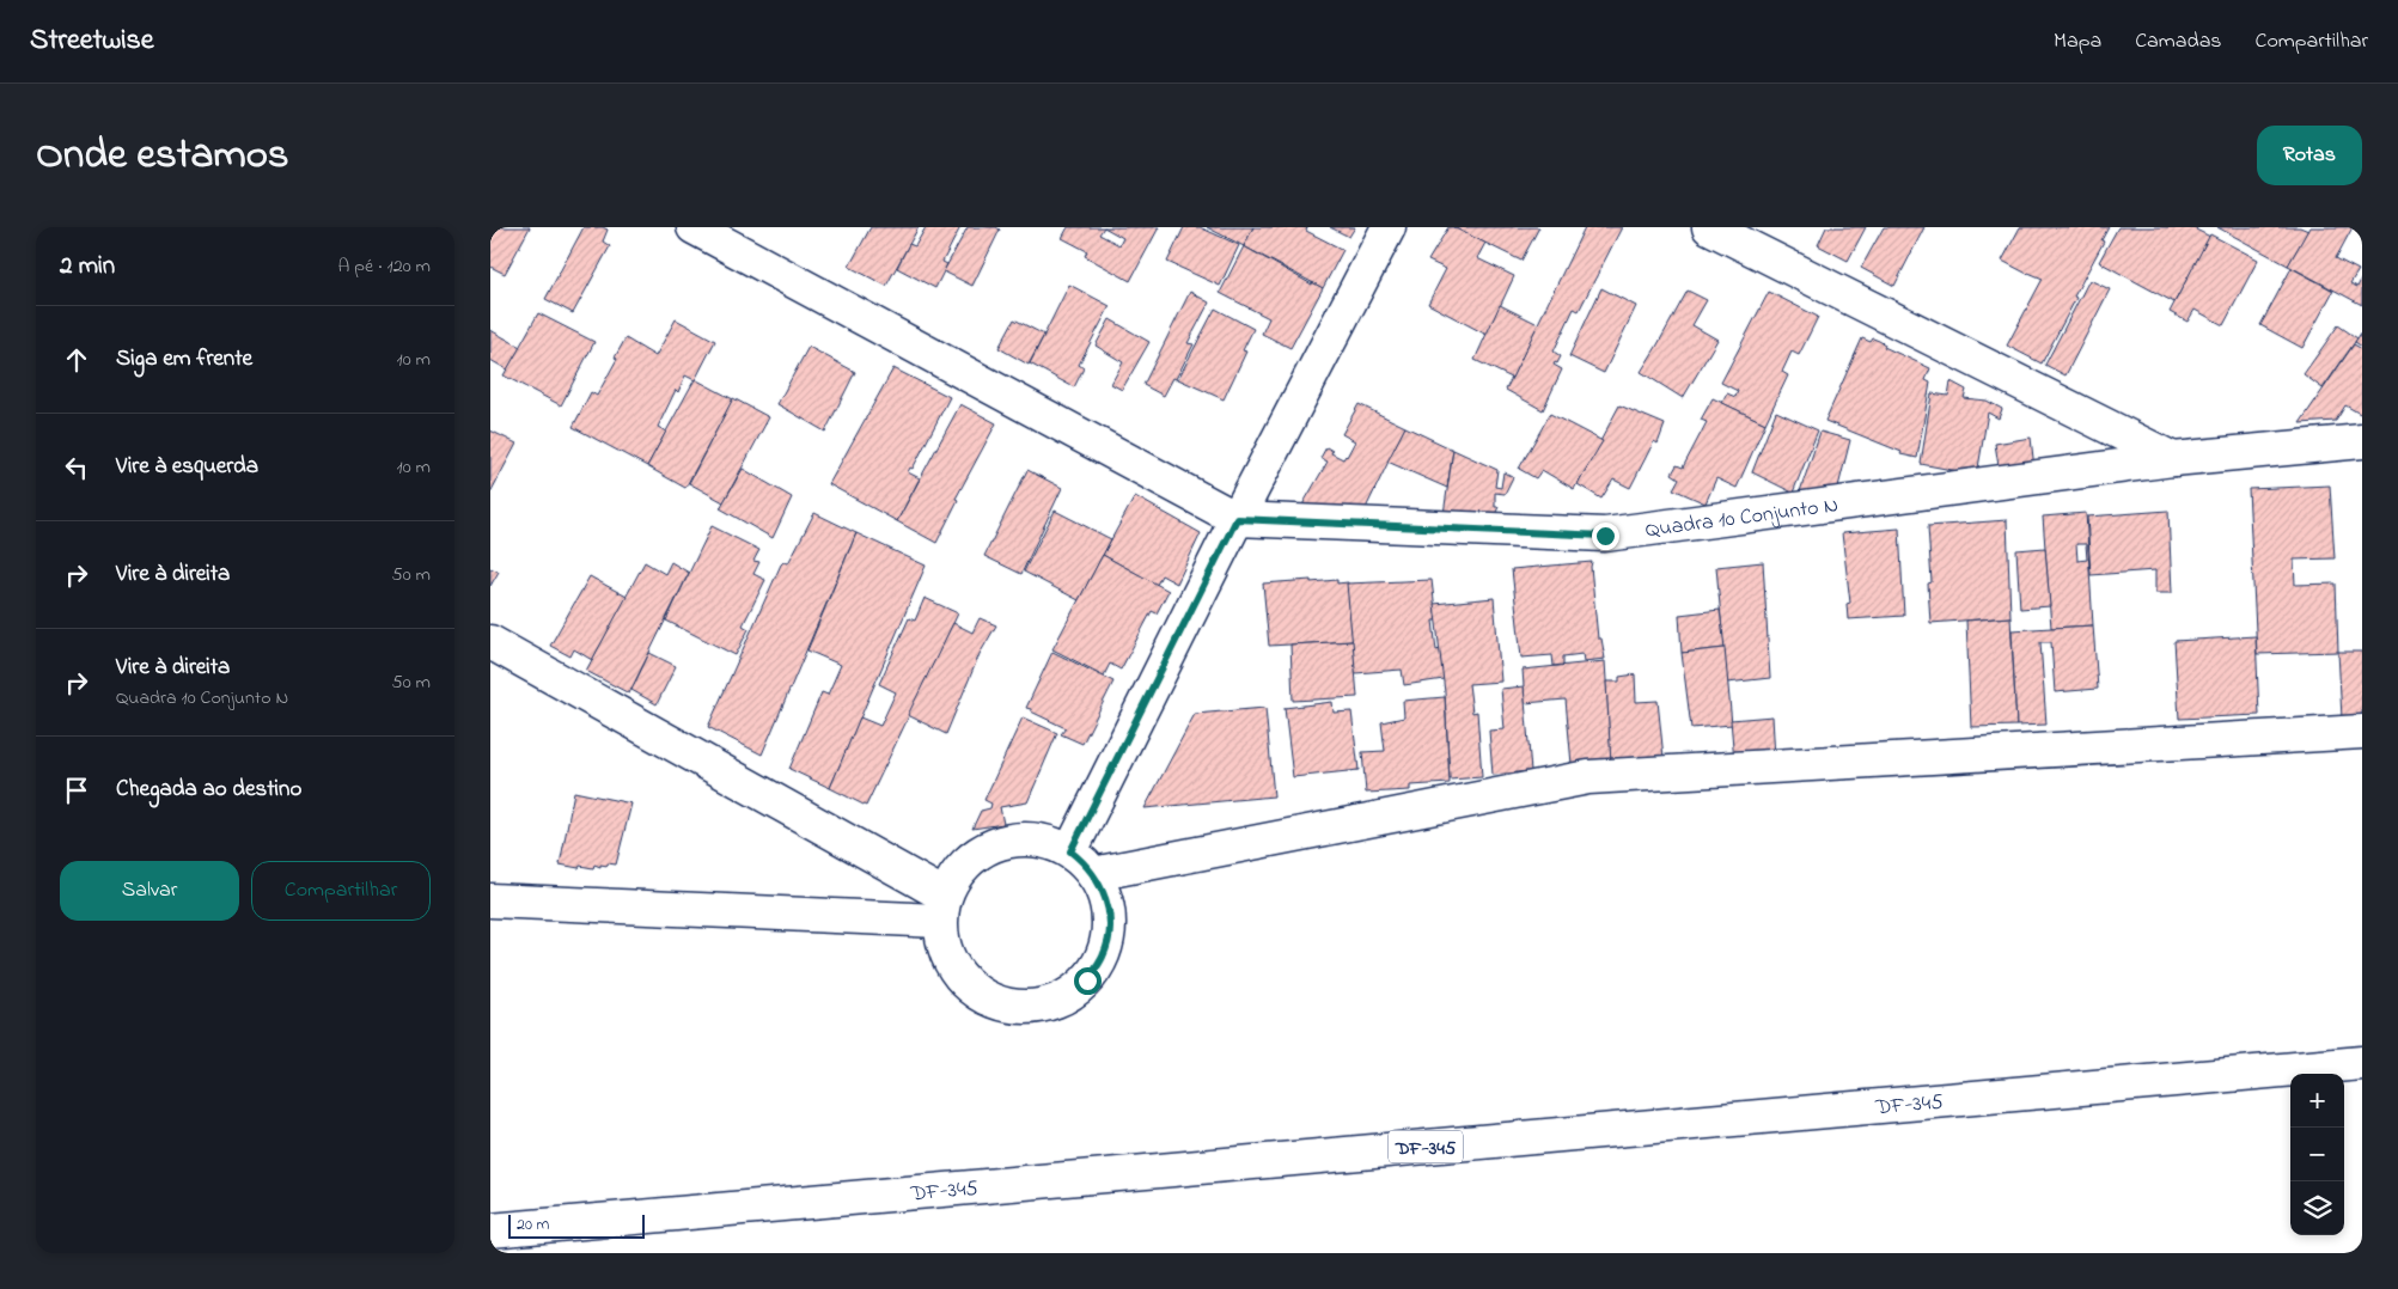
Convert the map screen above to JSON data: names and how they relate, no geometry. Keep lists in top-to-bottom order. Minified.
{"streets":{"street":["Quadra 10 Conjunto N","DF-345"]},"scale_bar":"20 m","page":{"header":"Streetwise","nav":["Mapa","Camadas","Compartilhar"],"title":"Onde estamos","buttons":["Rotas",["Salvar","Compartilhar"]],"heading":["2 min","A pé · 120 m"],"list":[["Siga em frente","10 m"],["Vire à esquerda","10 m"],["Vire à direita","50 m"],["Vire à direita","Quadra 10 Conjunto N","50 m"],"Chegada ao destino"],"map_buttons":["+","−"],"scale":"20 m"}}
